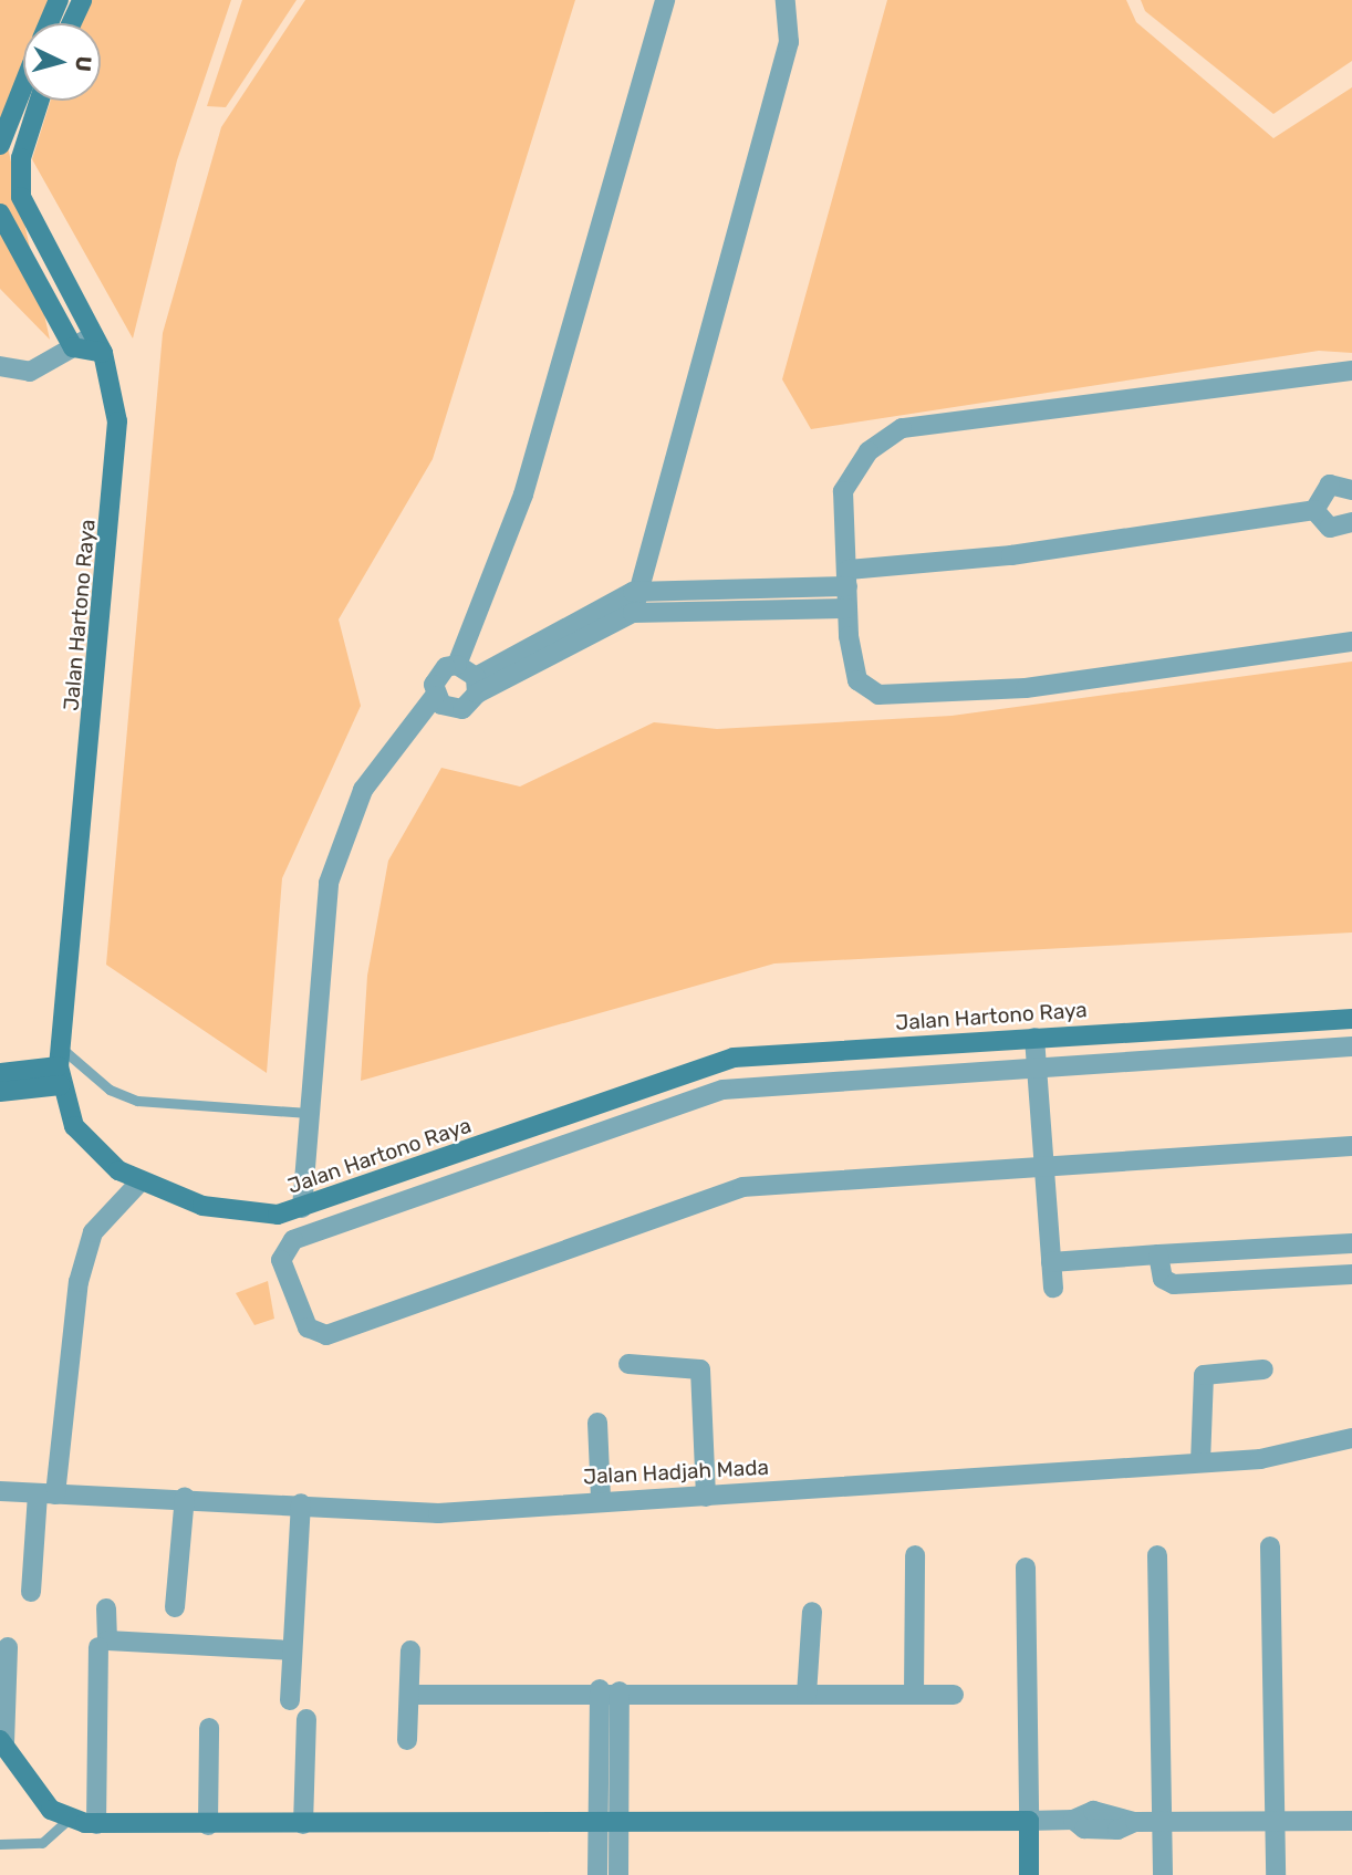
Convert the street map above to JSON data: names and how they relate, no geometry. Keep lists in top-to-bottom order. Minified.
{"streets":{"street":["Jalan Hartono Raya","Jalan Hadjah Mada"]},"north":"right"}
